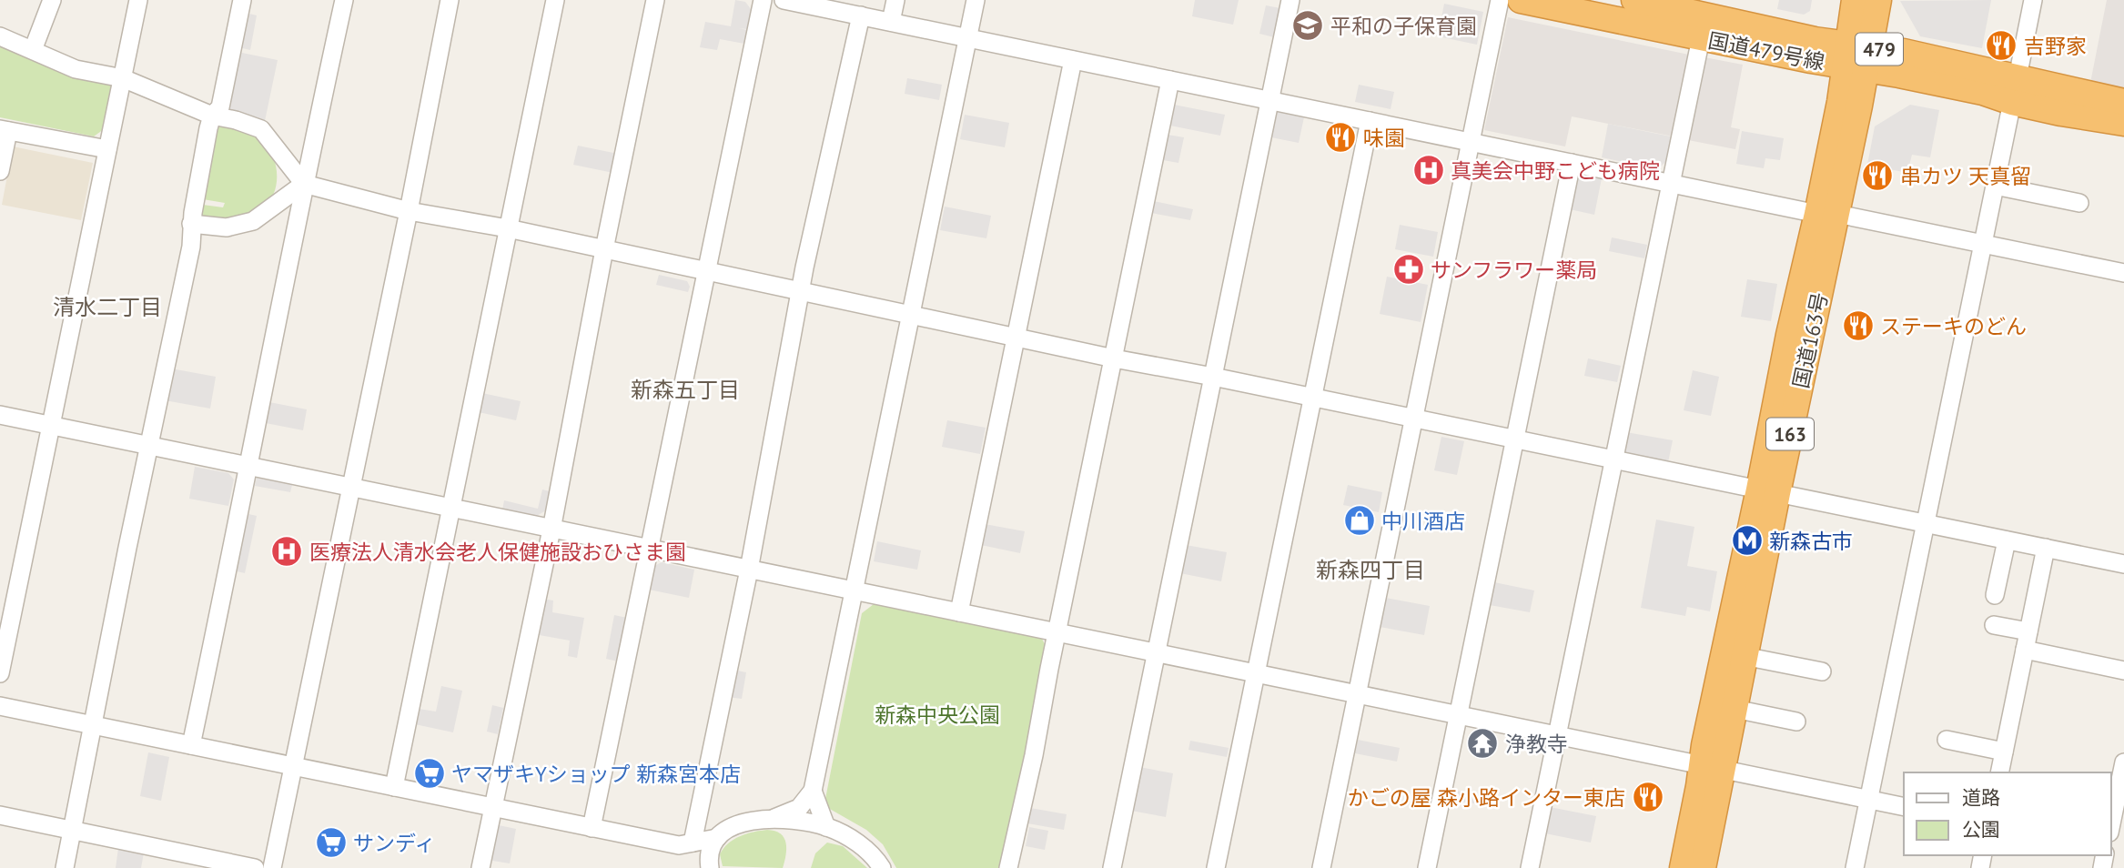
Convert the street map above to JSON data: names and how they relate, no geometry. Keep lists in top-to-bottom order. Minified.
{"streets":{"highway":["479","国道479号線","国道163号","163"]},"crossings":[["国道479号線","国道163号"]],"districts":["清水二丁目","新森五丁目","新森四丁目"],"parks":["新森中央公園"],"places":{"school or university":["平和の子保育園"],"restaurant":["吉野家","味園","串カツ 天真留","ステーキのどん","かごの屋 森小路インター東店"],"hospital":["真美会中野こども病院","医療法人清水会老人保健施設おひさま園"],"pharmacy":["サンフラワー薬局"],"shop":["中川酒店"],"metro station":["新森古市"],"temple":["浄教寺"],"supermarket":["ヤマザキYショップ 新森宮本店","サンディ"]},"legend":["道路","公園"]}
